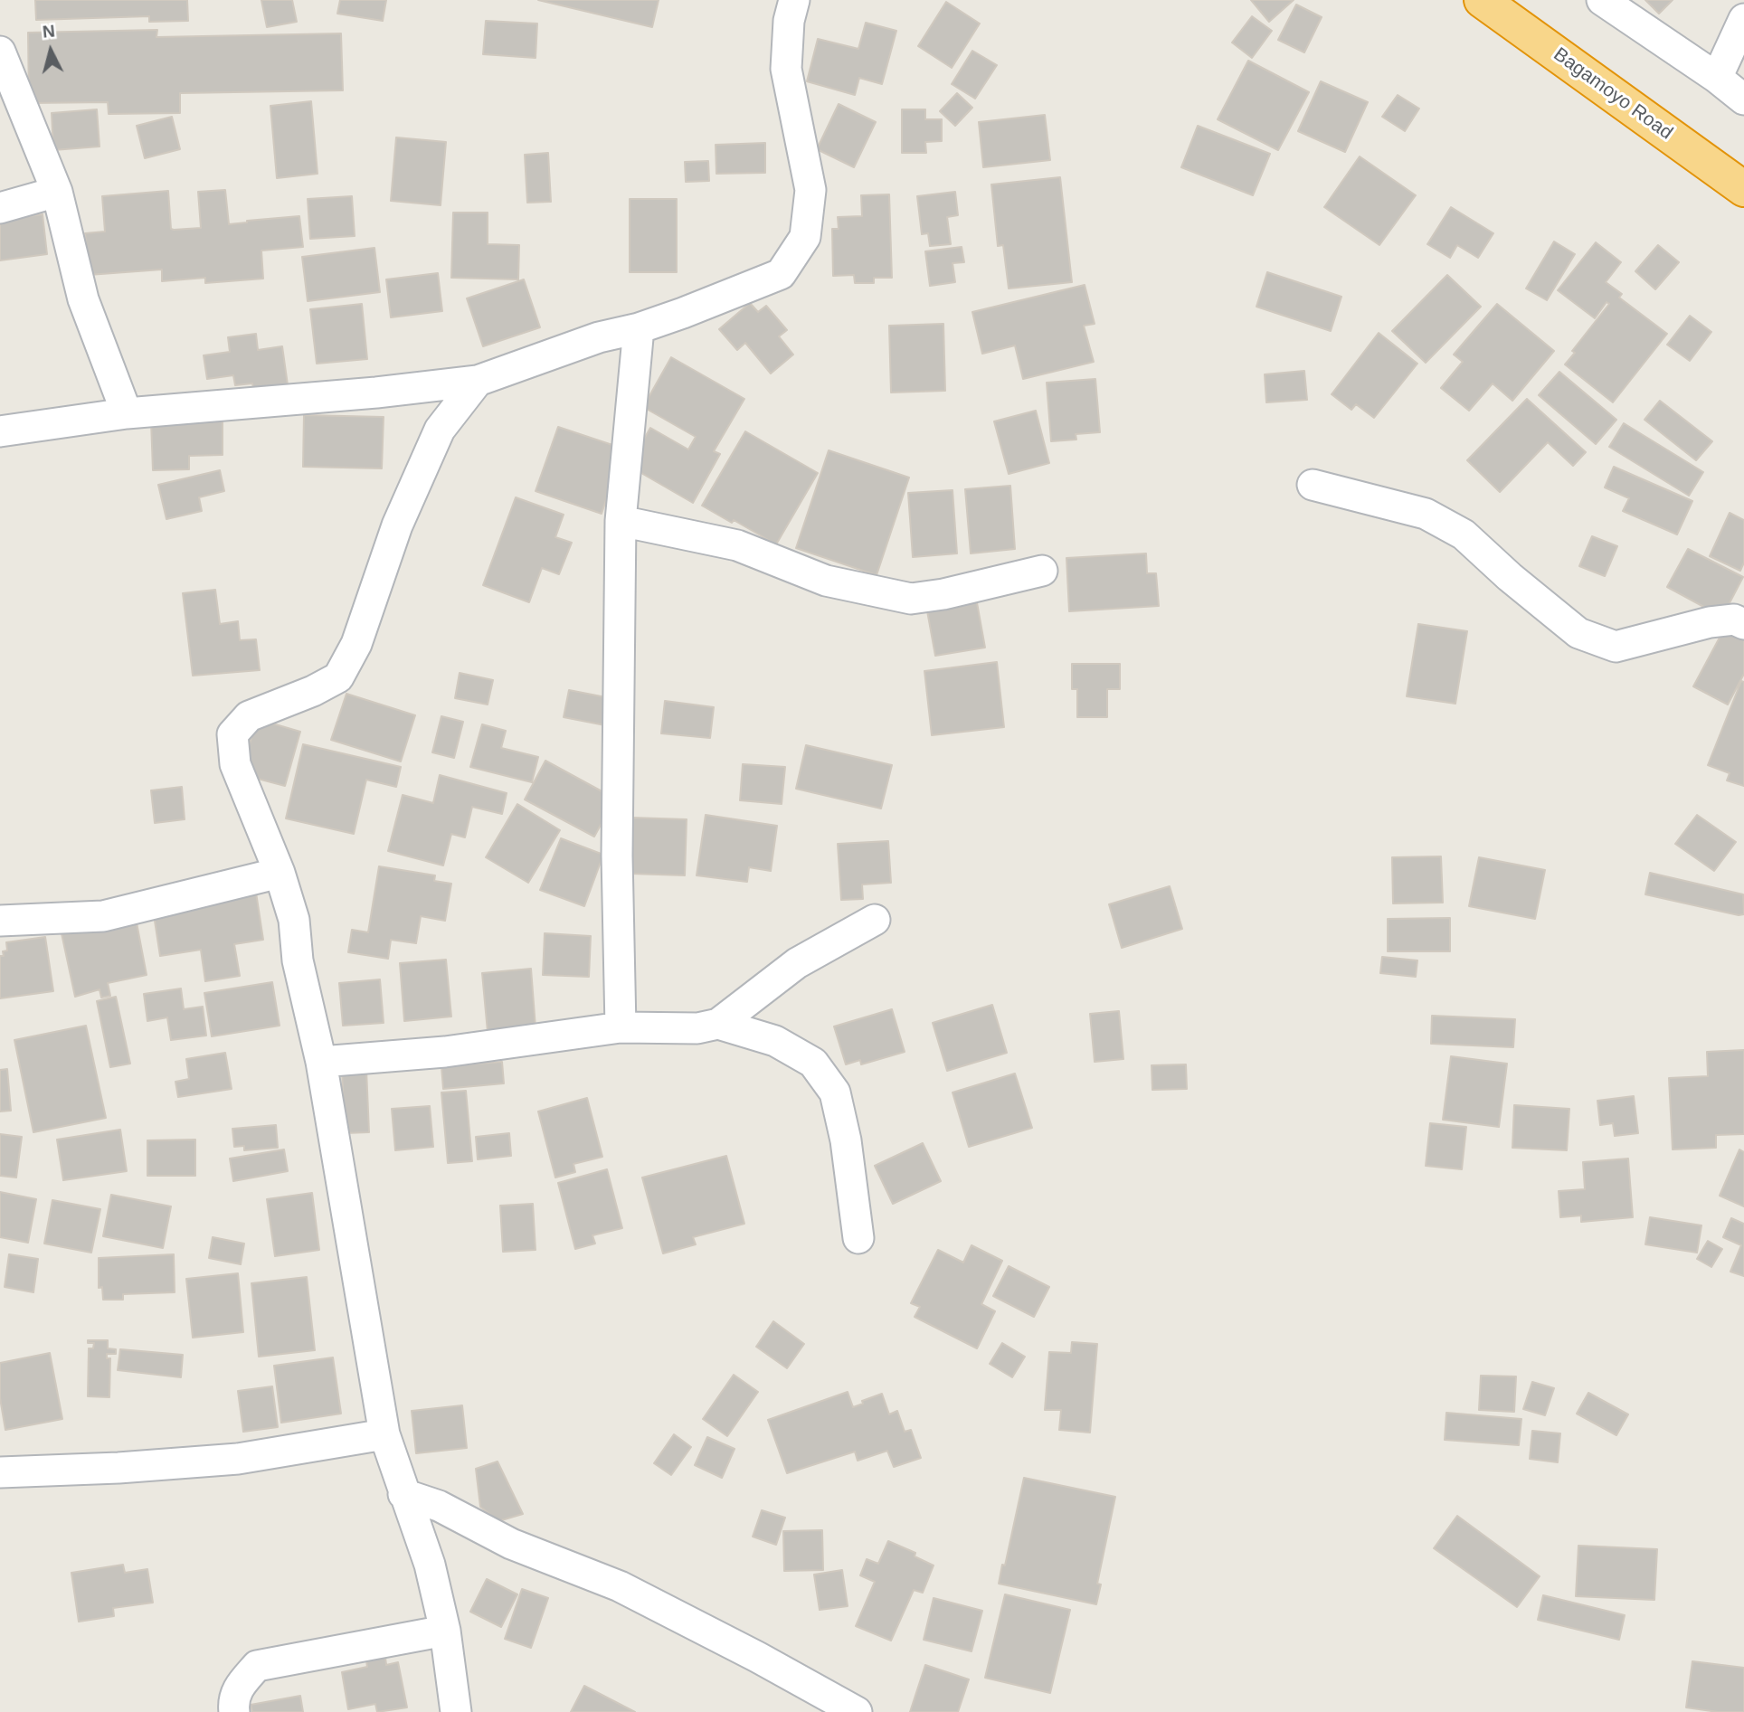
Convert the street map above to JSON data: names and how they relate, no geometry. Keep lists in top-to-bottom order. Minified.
{"streets":{"highway":["Bagamoyo Road"]},"north":"top"}
